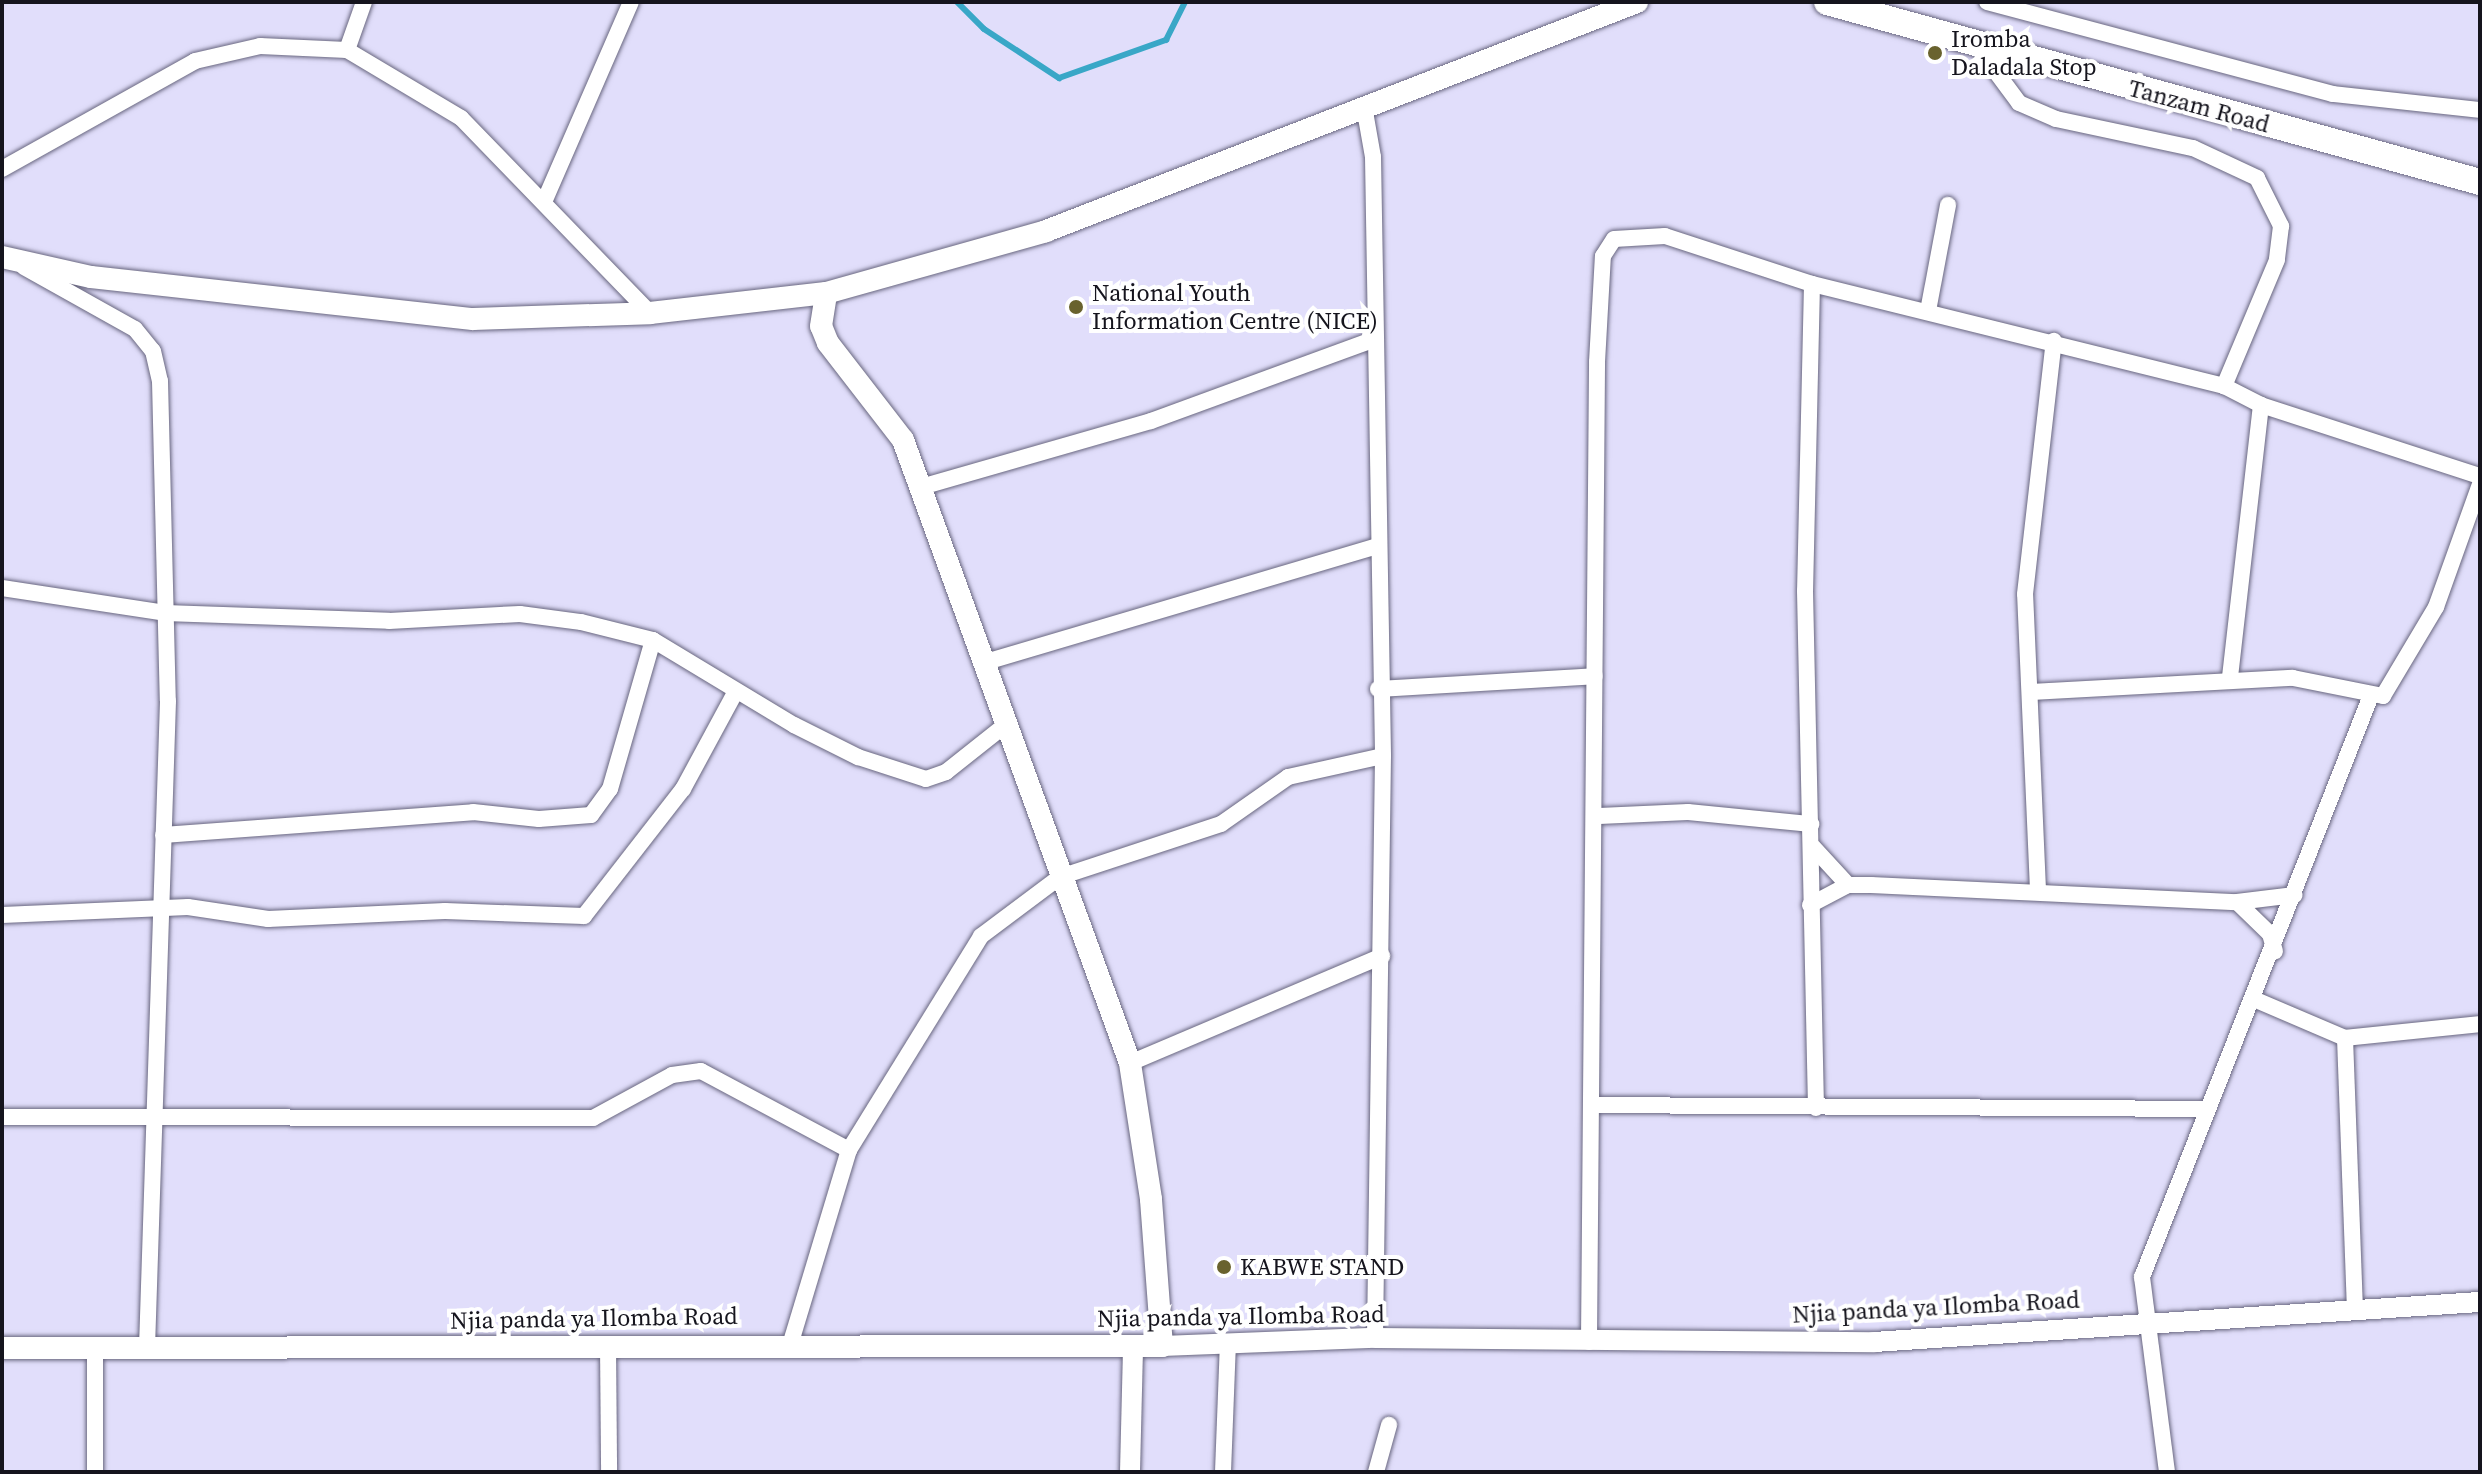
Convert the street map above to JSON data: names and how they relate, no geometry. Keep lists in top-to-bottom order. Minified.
{"streets":{"highway":["Tanzam Road"],"main road":["Njia panda ya Ilomba Road"]},"places":["Iromba Daladala Stop","National Youth Information Centre (NICE)","KABWE STAND"]}
